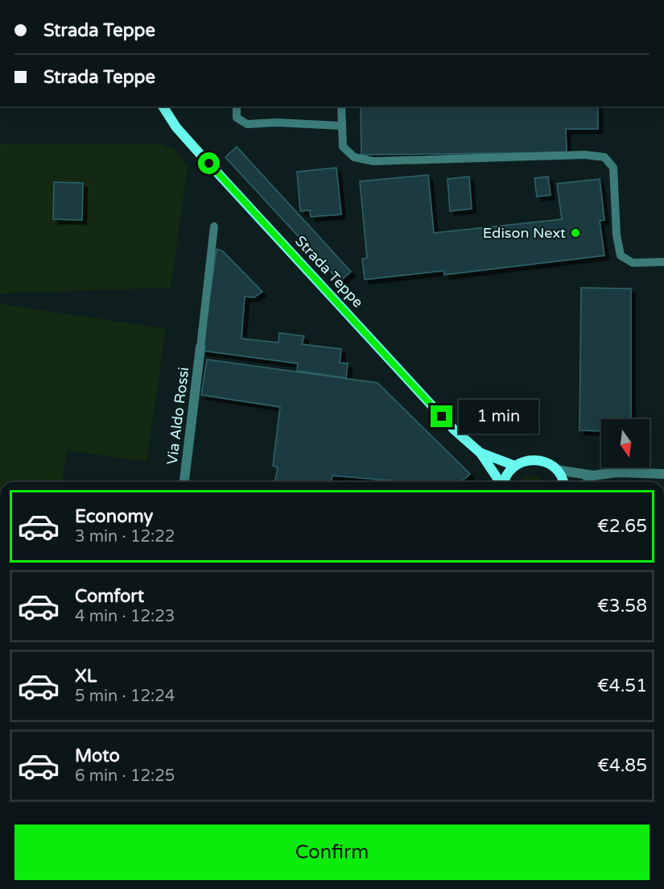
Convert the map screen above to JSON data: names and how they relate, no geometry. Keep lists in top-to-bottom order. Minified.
{"streets":{"street":["Strada Teppe","Via Aldo Rossi"]},"places":["Edison Next"],"north":"bottom","page":{"banner":["Strada Teppe","Strada Teppe"],"bubble":"1 min","list":[{"name":"Economy","note":"3 min · 12:22","value":"€2.65"},{"name":"Comfort","note":"4 min · 12:23","value":"€3.58"},{"name":"XL","note":"5 min · 12:24","value":"€4.51"},{"name":"Moto","note":"6 min · 12:25","value":"€4.85"}],"buttons":"Confirm"}}
